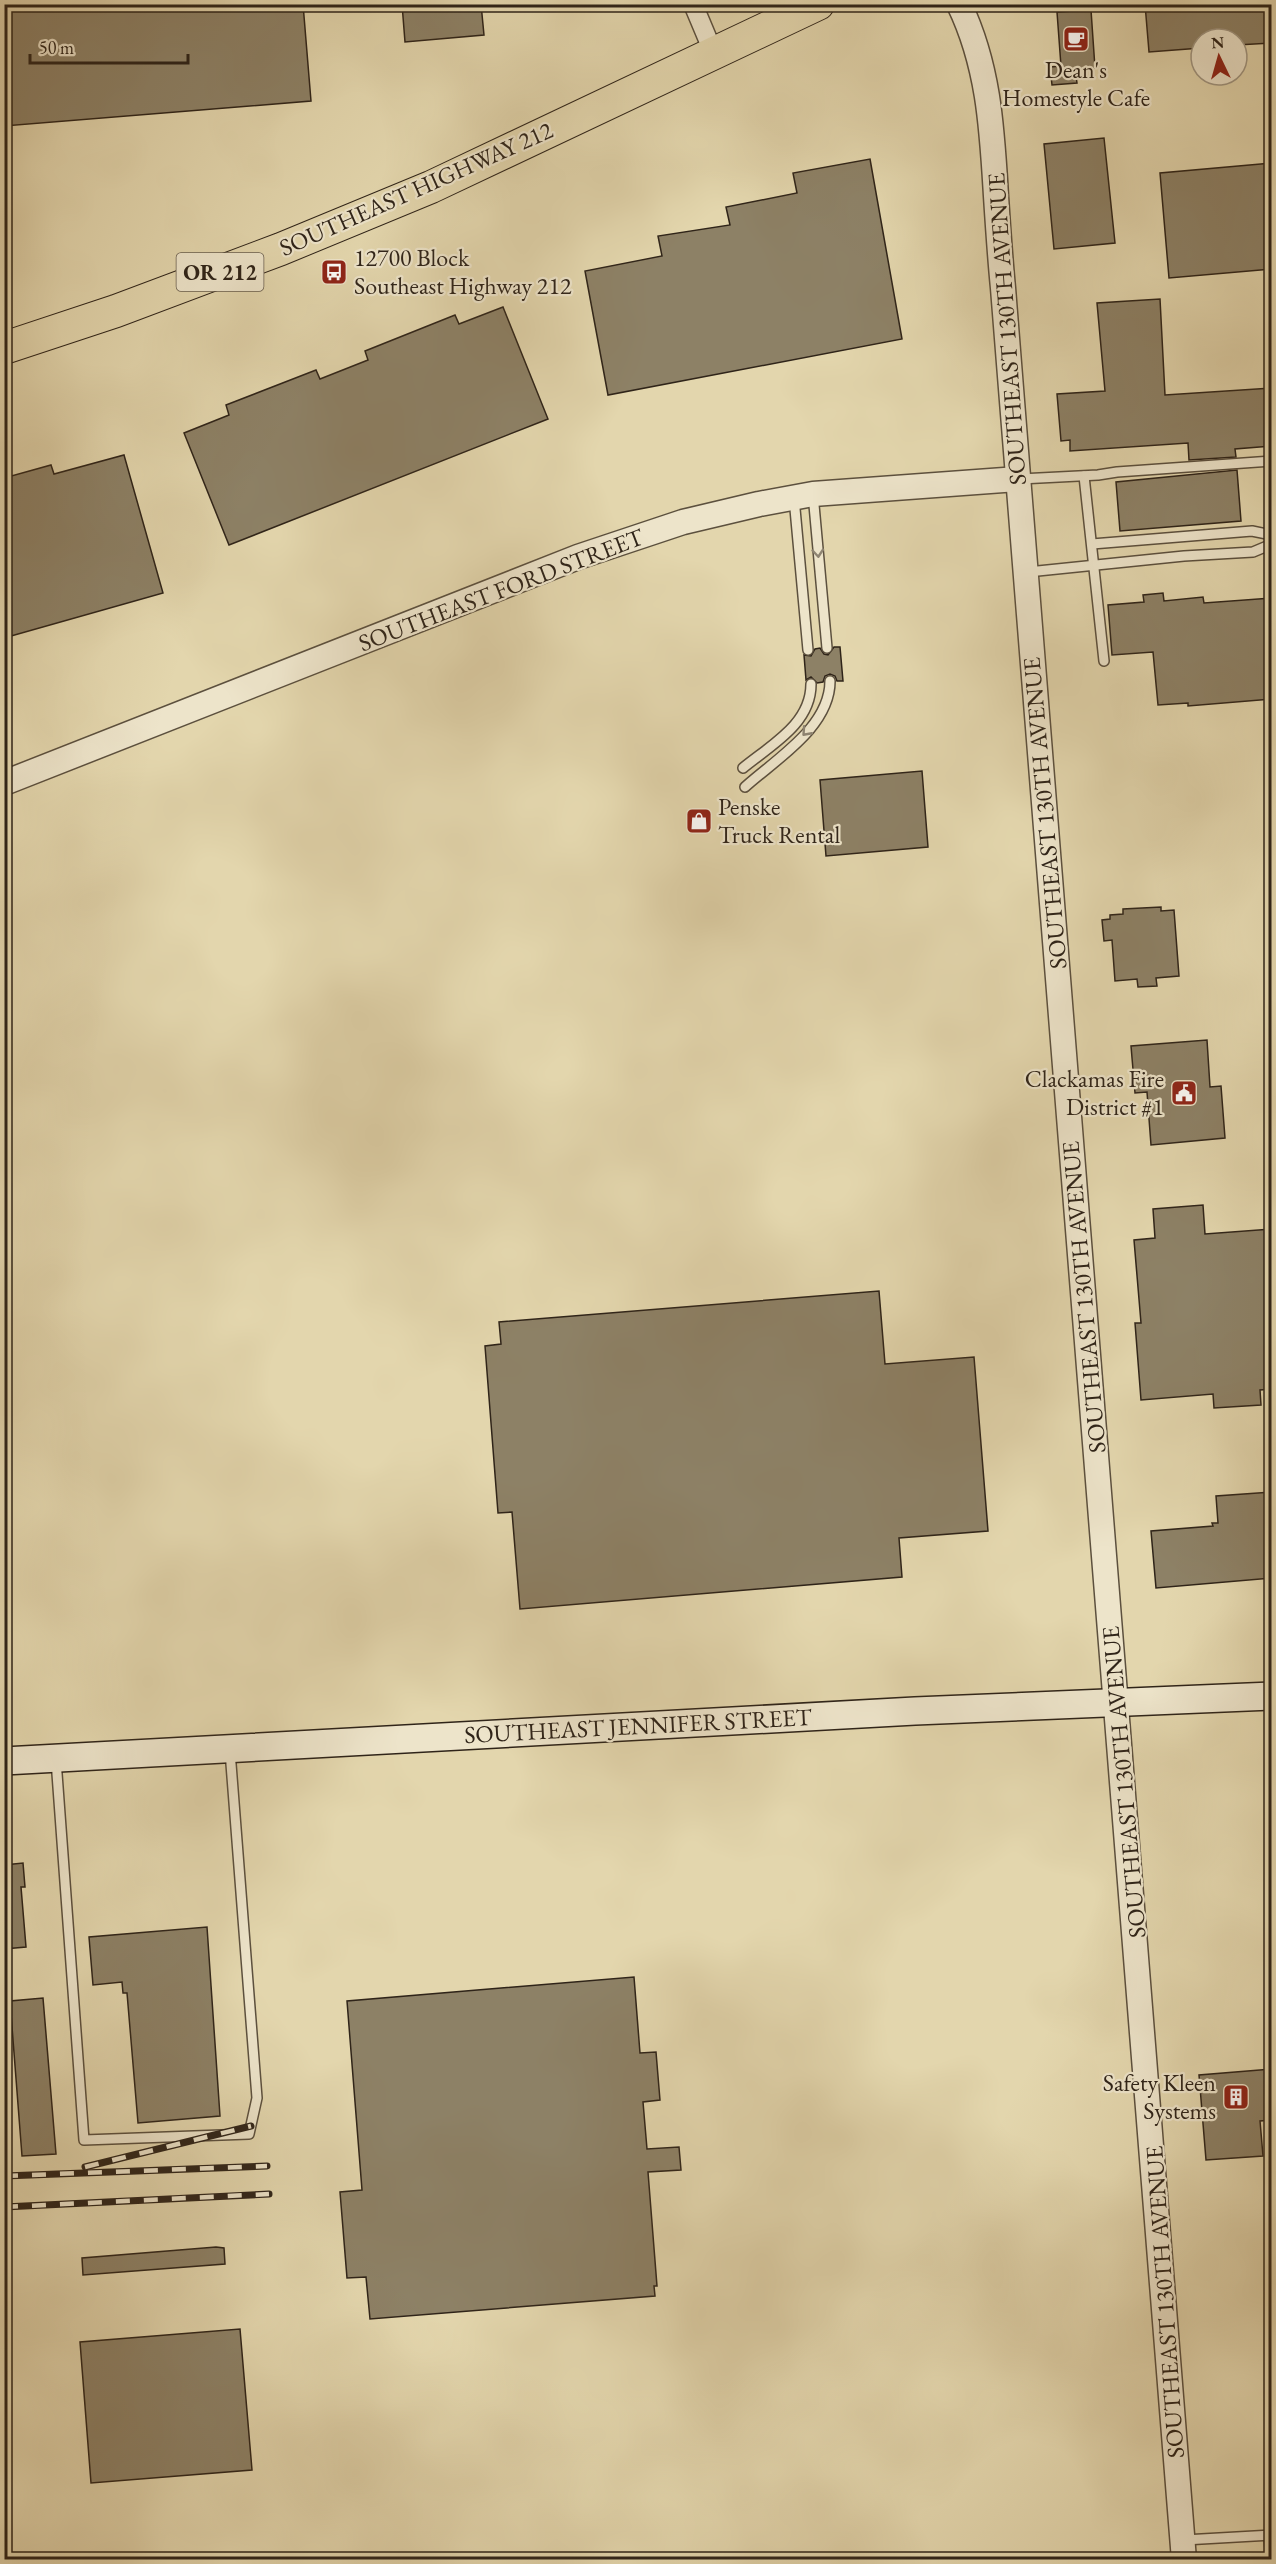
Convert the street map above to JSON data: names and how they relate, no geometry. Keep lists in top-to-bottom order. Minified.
{"streets":{"highway":["SOUTHEAST HIGHWAY 212","OR 212"],"main road":["SOUTHEAST JENNIFER STREET"],"street":["SOUTHEAST 130TH AVENUE","SOUTHEAST FORD STREET"]},"crossings":[["SOUTHEAST 130TH AVENUE","SOUTHEAST FORD STREET"],["SOUTHEAST 130TH AVENUE","SOUTHEAST JENNIFER STREET"]],"places":{"cafe":["Dean's Homestyle Cafe"],"bus stop":["12700 Block Southeast Highway 212"],"shop":["Penske Truck Rental"],"public building":["Clackamas Fire District #1"],"building":["Safety Kleen Systems"]},"scale_bar":"50 m","north":"top"}
